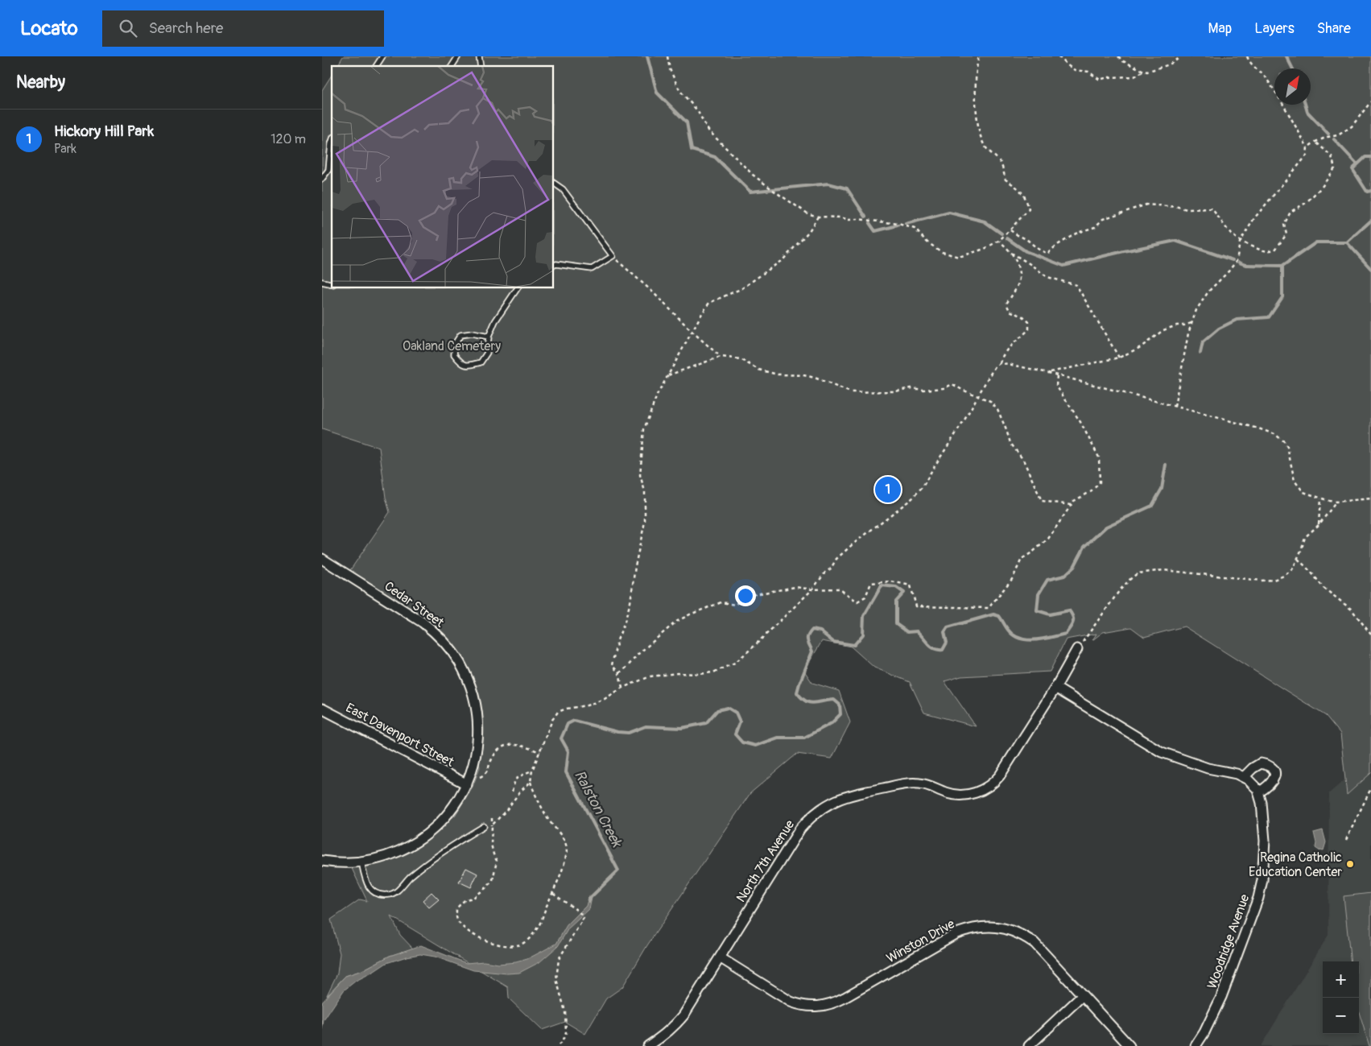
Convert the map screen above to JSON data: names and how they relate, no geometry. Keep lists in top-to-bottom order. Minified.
{"streets":{"street":["Cedar Street","East Davenport Street","North 7th Avenue","Winston Drive","Woodridge Avenue"]},"crossings":[["Cedar Street","East Davenport Street"],["North 7th Avenue","Winston Drive"]],"water":["Ralston Creek"],"parks":["Oakland Cemetery"],"places":["Regina Catholic Education Center"],"north":"top right","page":{"header":"Locato","search":"Search here","nav":["Map","Layers","Share"],"heading":"Nearby","list":[{"mark":"1","name":"Hickory Hill Park","note":"Park","value":"120 m"}],"pins":"1","map_buttons":["+","−"]}}
